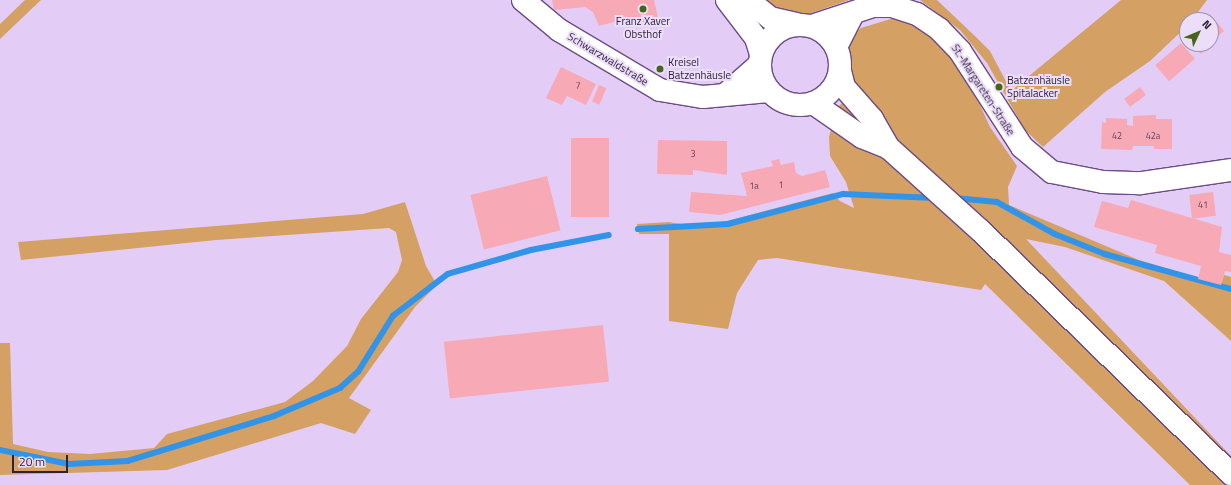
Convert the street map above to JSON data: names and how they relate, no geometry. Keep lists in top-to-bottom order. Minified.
{"streets":{"main road":["Schwarzwaldstraße","St.-Margareten-Straße"]},"crossings":[["Schwarzwaldstraße","St.-Margareten-Straße"]],"places":["Franz Xaver Obsthof","Kreisel Batzenhäusle","Batzenhäusle Spitalacker"],"house_numbers":["7","42","42a","3","1","1a","41"],"scale_bar":"20 m","north":"top right"}
